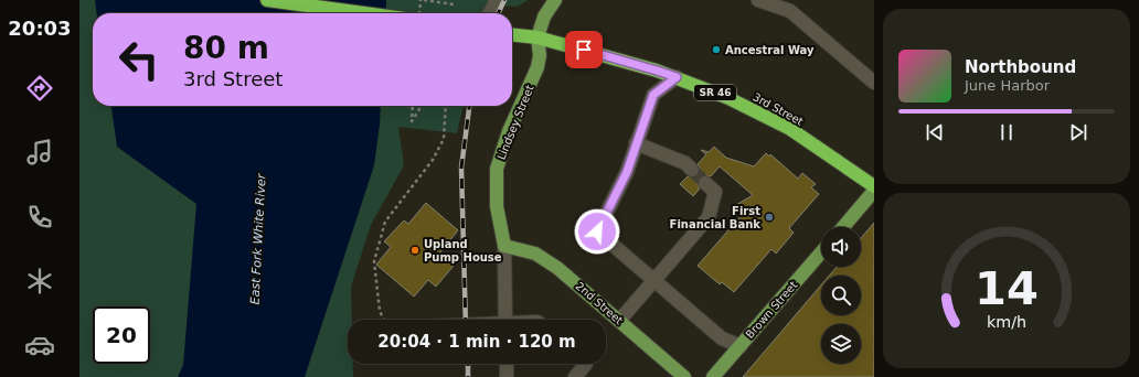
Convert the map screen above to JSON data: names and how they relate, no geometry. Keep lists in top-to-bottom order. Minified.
{"streets":{"highway":["SR 46","3rd Street"],"main road":["Lindsey Street","2nd Street","Brown Street"]},"crossings":[["3rd Street","Lindsey Street"],["Lindsey Street","2nd Street"]],"water":["East Fork White River"],"places":["Ancestral Way","First Financial Bank","Upland Pump House"],"page":{"tabs":"20:03","turn":["80 m","3rd Street"],"song":["Northbound","June Harbor"],"limit":"20","trip":"20:04 · 1 min · 120 m","gauge":["14","km/h"]}}
